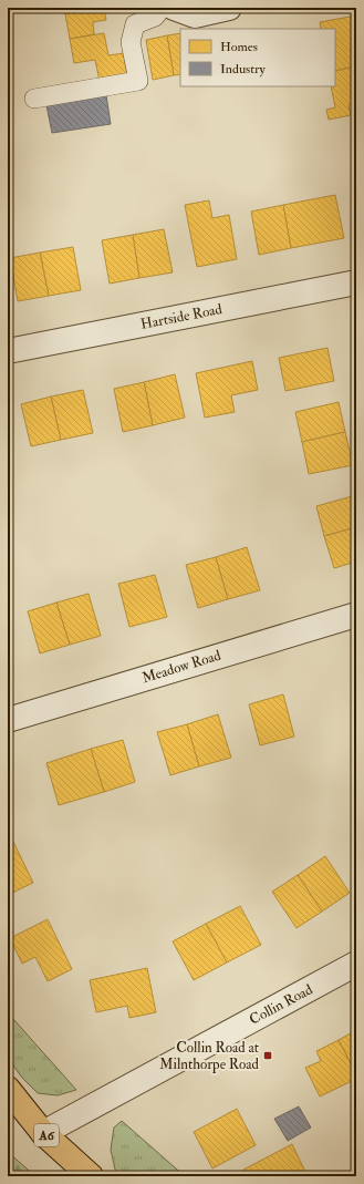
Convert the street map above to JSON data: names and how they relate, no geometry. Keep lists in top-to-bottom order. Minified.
{"streets":{"highway":["A6"],"street":["Hartside Road","Meadow Road","Collin Road"]},"crossings":[["Collin Road","A6"]],"places":{"transit":["Collin Road at Milnthorpe Road"]},"legend":["Homes","Industry"]}
